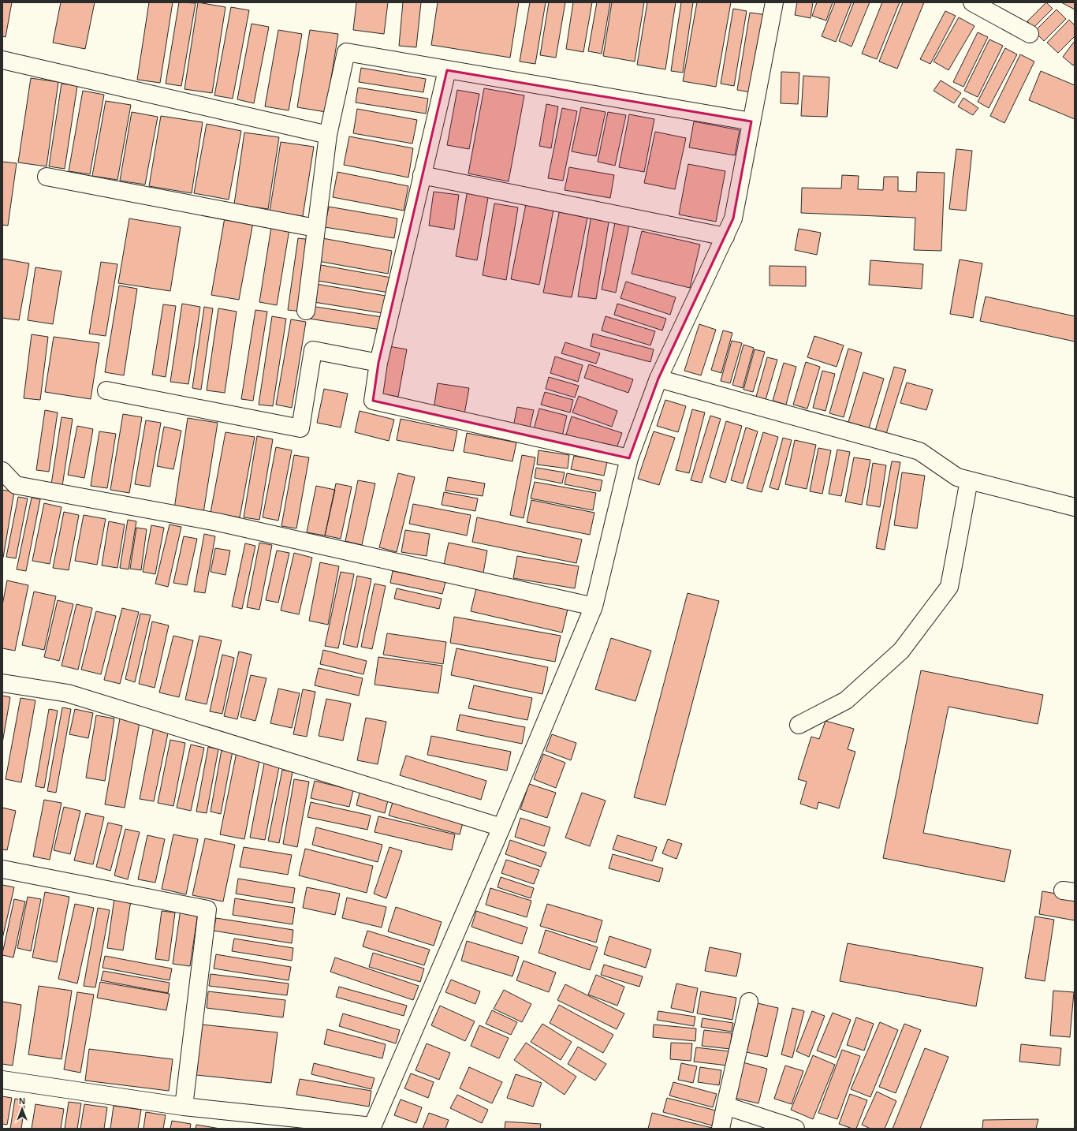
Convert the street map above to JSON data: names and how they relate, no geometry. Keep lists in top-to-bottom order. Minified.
{"north":"top"}
